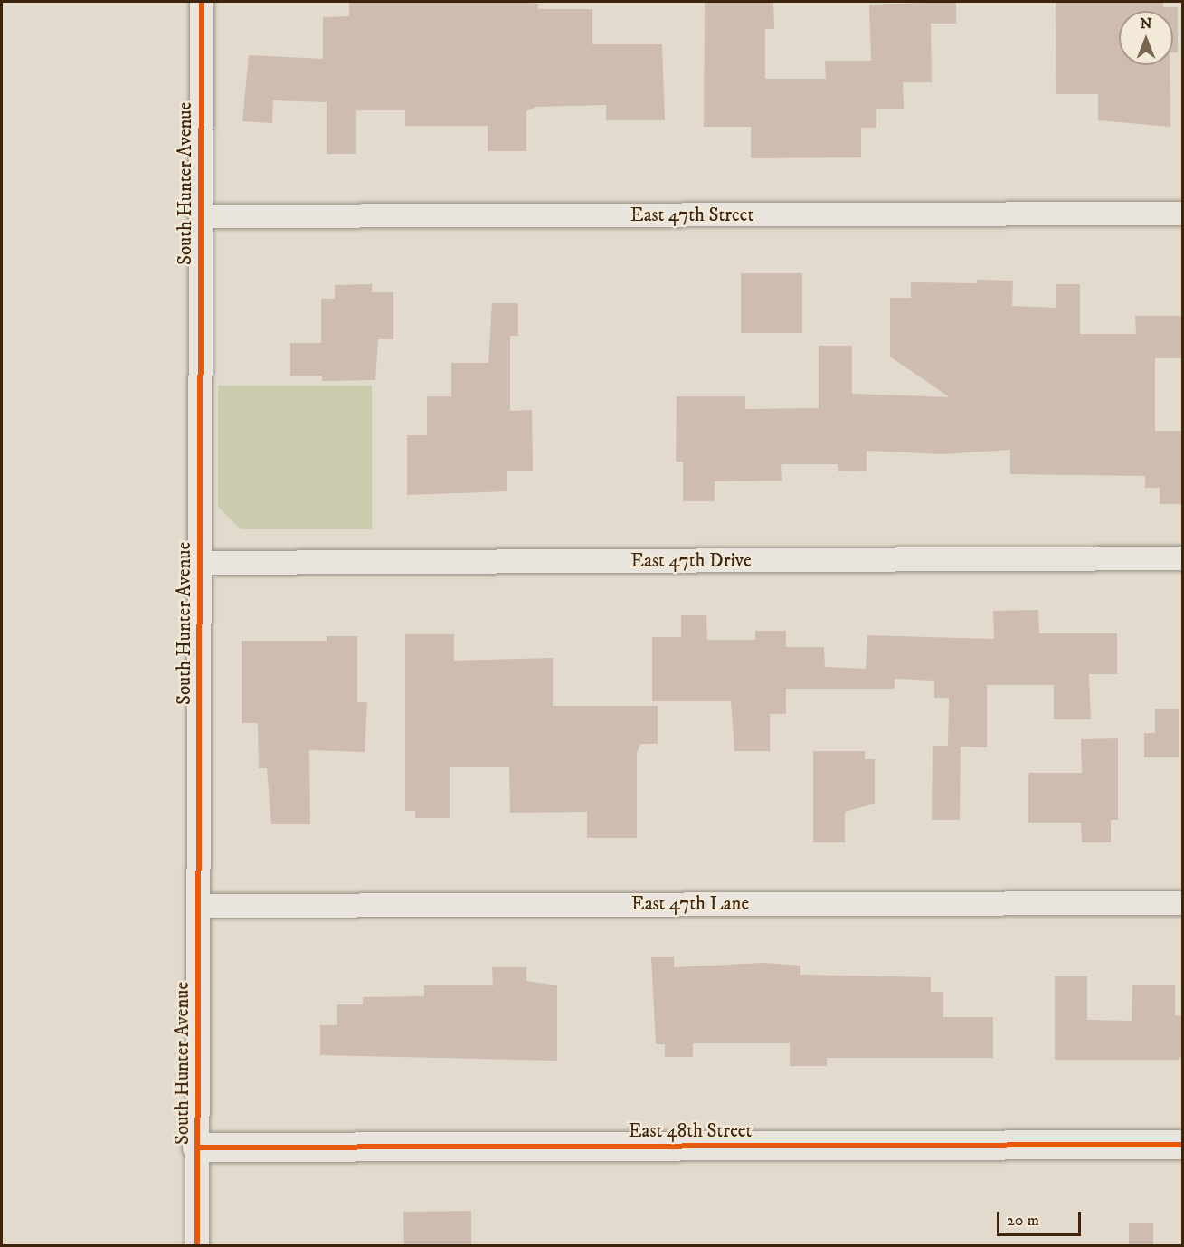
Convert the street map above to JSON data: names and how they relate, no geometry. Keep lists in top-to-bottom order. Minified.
{"streets":{"street":["South Hunter Avenue","East 47th Street","East 47th Drive","East 47th Lane","East 48th Street"]},"crossings":[["South Hunter Avenue","East 47th Street"],["South Hunter Avenue","East 47th Drive"],["South Hunter Avenue","East 47th Lane"],["South Hunter Avenue","East 48th Street"]],"scale_bar":"20 m","north":"top"}
